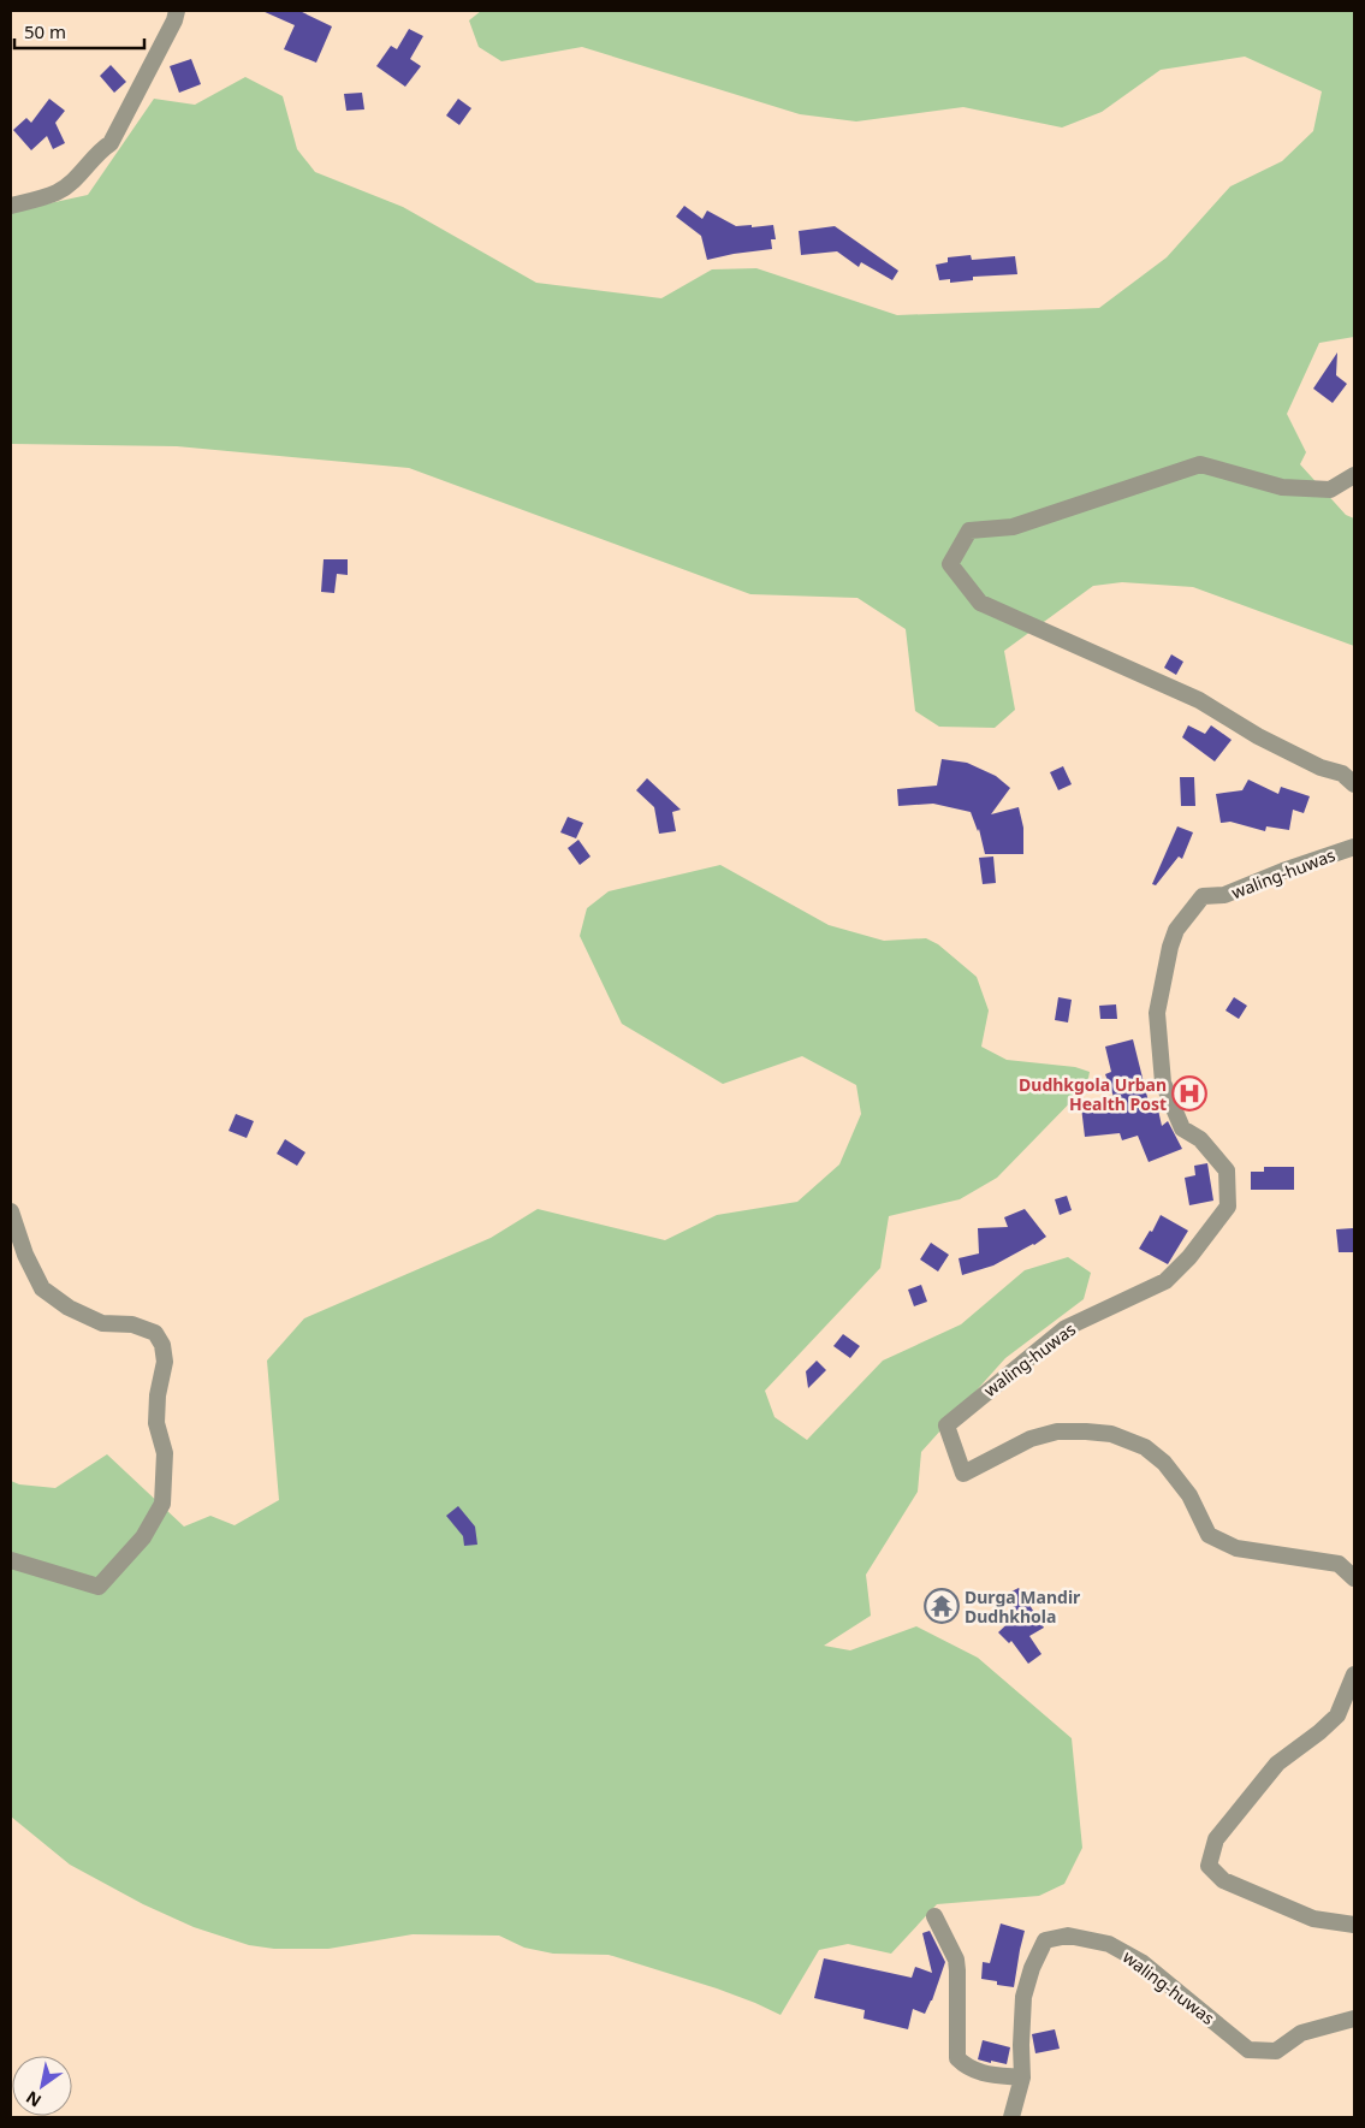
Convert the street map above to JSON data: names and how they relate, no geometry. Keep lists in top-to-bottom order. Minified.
{"streets":{"street":["waling-huwas"]},"places":{"hospital":["Dudhkgola Urban Health Post"],"temple":["Durga Mandir Dudhkhola"]},"scale_bar":"50 m","north":"bottom left"}
